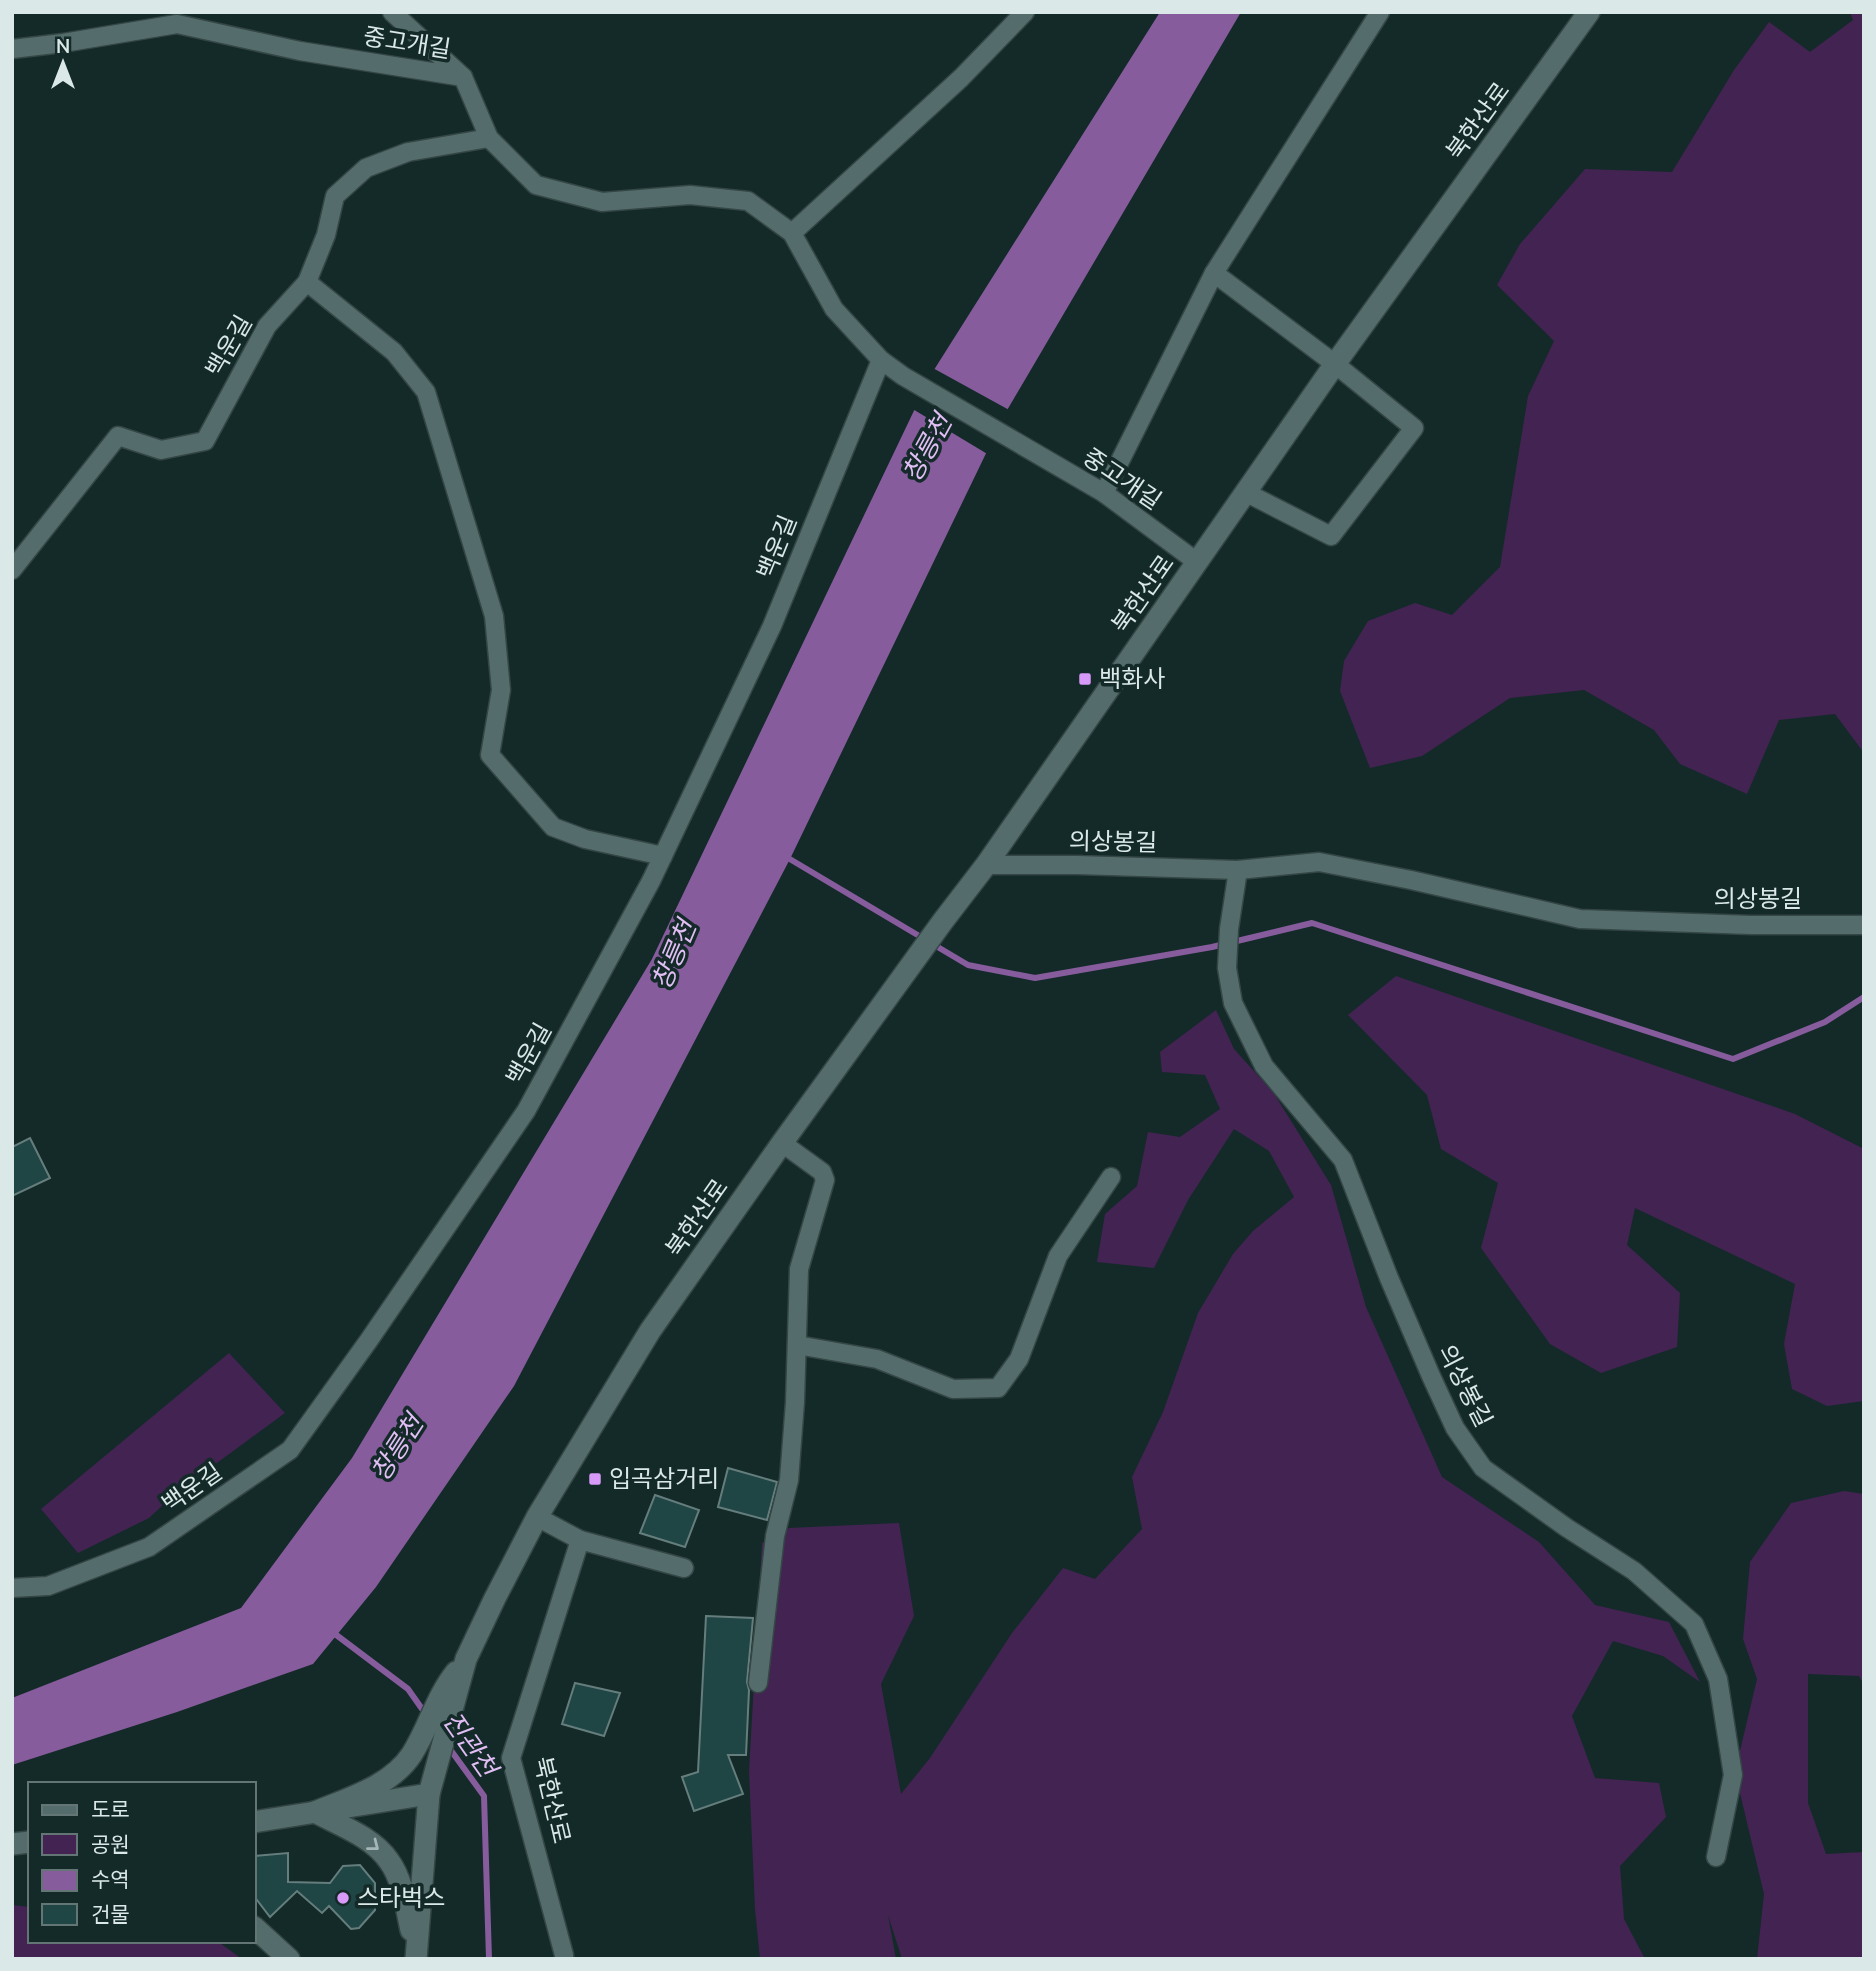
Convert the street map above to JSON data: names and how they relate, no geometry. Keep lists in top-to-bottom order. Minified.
{"streets":{"main road":["북한산로"],"street":["중고개길","백운길","의상봉길"]},"crossings":[["중고개길","북한산로"],["중고개길","백운길"],["북한산로","의상봉길"]],"water":["창릉천","진관천"],"places":{"transit":["백화사","입곡삼거리"],"other":["스타벅스"]},"legend":["도로","공원","수역","건물"],"north":"top"}
